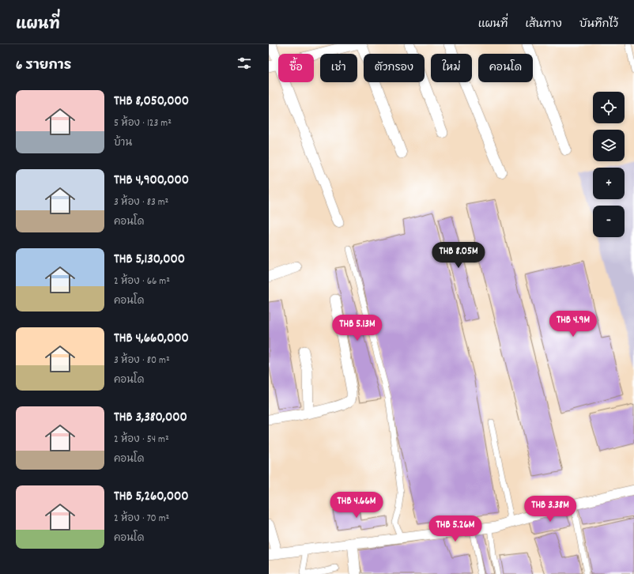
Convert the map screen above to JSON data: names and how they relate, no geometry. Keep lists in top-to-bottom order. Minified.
{"page":{"header":"แผนที่","nav":["แผนที่","เส้นทาง","บันทึกไว้"],"heading":"6 รายการ","chip":["ซื้อ","เช่า","ตัวกรอง","ใหม่","คอนโด"],"list":[{"name":"THB 8,050,000","note":"5 ห้อง · 123 m² · บ้าน"},{"name":"THB 4,900,000","note":"3 ห้อง · 83 m² · คอนโด"},{"name":"THB 5,130,000","note":"2 ห้อง · 66 m² · คอนโด"},{"name":"THB 4,660,000","note":"3 ห้อง · 80 m² · คอนโด"},{"name":"THB 3,380,000","note":"2 ห้อง · 54 m² · คอนโด"},{"name":"THB 5,260,000","note":"2 ห้อง · 70 m² · คอนโด"}],"map_buttons":["+","−"],"price":["THB 8.05M","THB 4.9M","THB 5.13M","THB 4.66M","THB 3.38M","THB 5.26M"]}}
